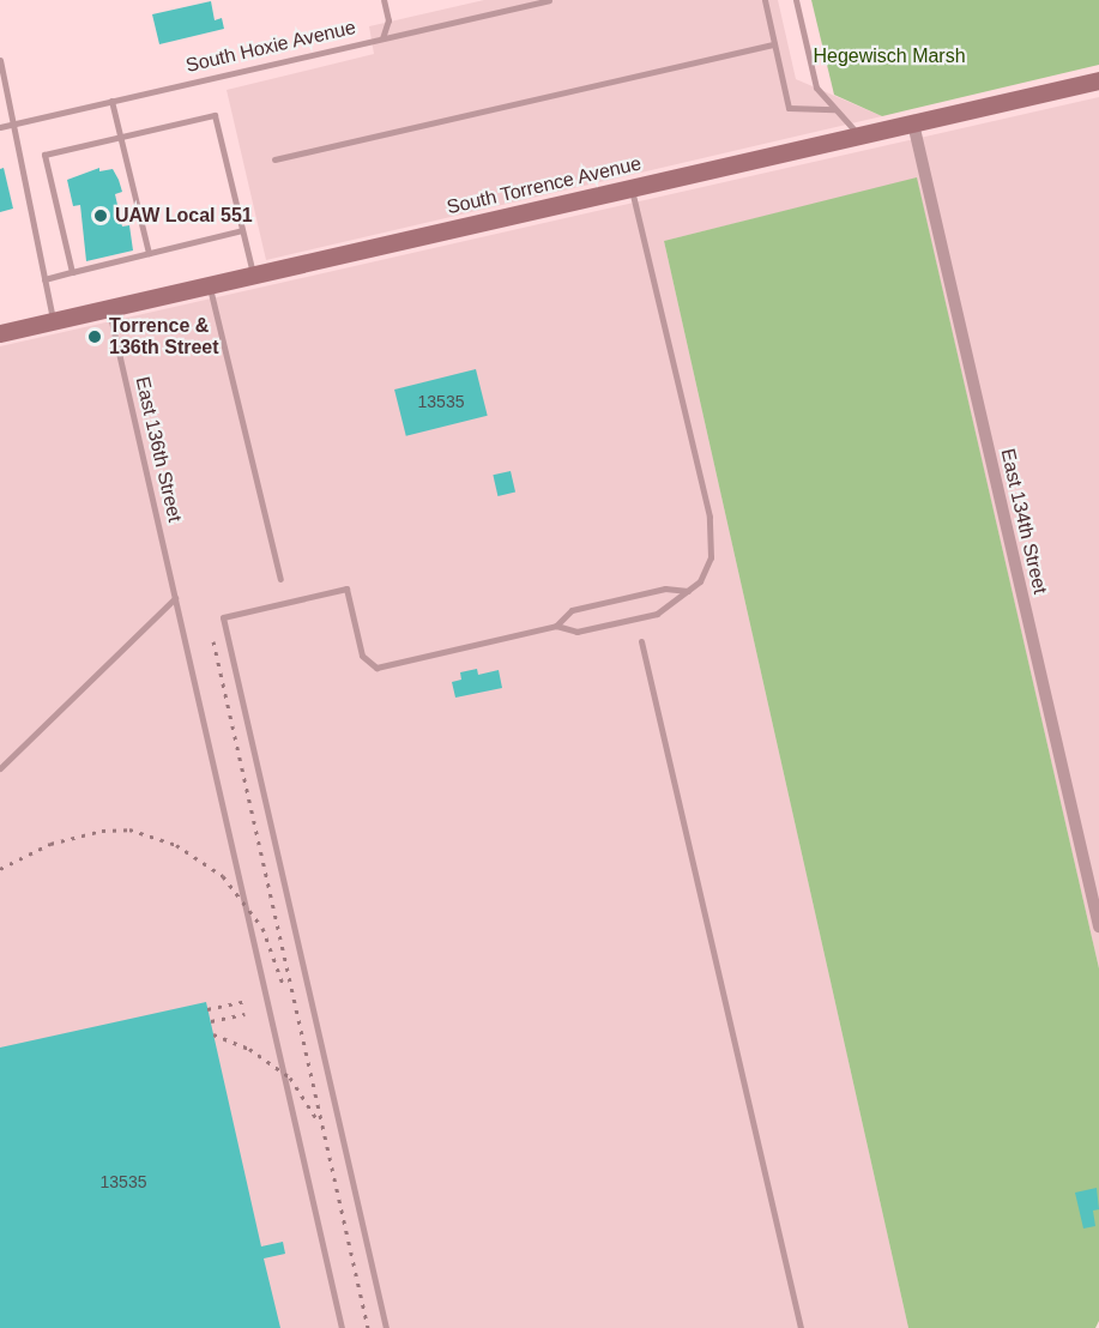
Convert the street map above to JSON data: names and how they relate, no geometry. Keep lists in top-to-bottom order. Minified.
{"streets":{"main road":["South Torrence Avenue"],"street":["East 134th Street"],"lane":["South Hoxie Avenue","East 136th Street"]},"crossings":[["South Torrence Avenue","East 136th Street"],["South Torrence Avenue","East 134th Street"]],"parks":["Hegewisch Marsh"],"places":["UAW Local 551","Torrence & 136th Street"],"house_numbers":["13535","13535"]}
